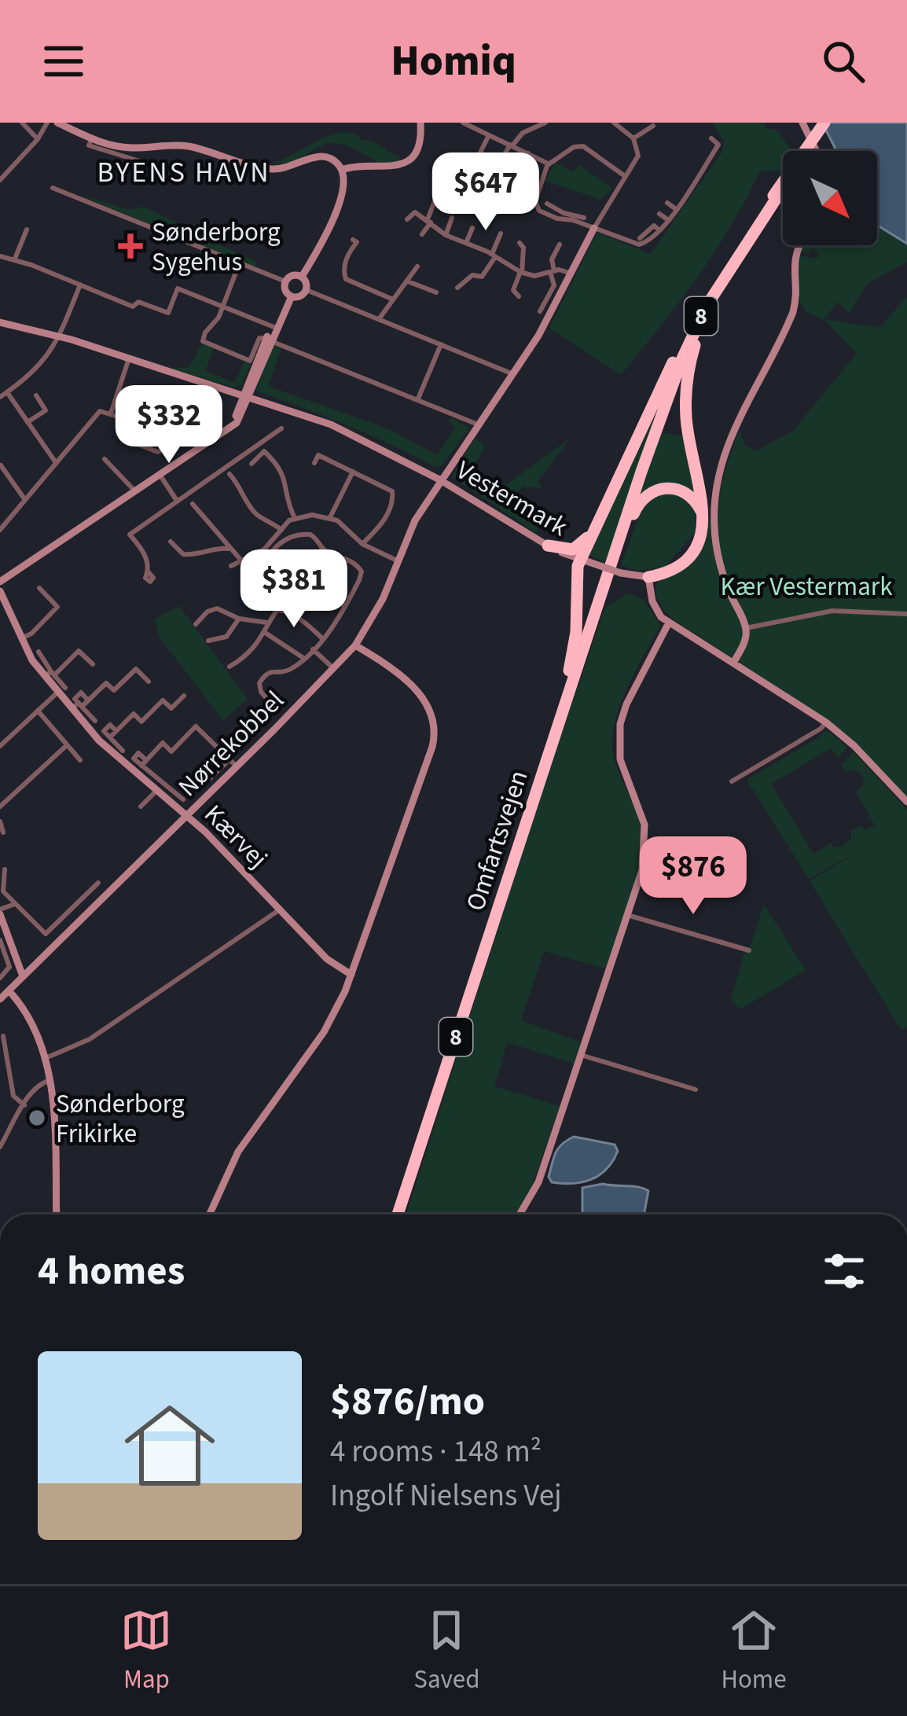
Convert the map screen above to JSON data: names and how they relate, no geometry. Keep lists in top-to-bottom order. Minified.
{"streets":{"highway":["8","Omfartsvejen"],"street":["Vestermark","Nørrekobbel","Kærvej"]},"crossings":[["8","Omfartsvejen"],["Vestermark","Nørrekobbel"],["Nørrekobbel","Kærvej"]],"districts":["BYENS HAVN"],"parks":["Kær Vestermark"],"places":{"health":["Sønderborg Sygehus"],"other":["Sønderborg Frikirke"]},"north":"bottom right","page":{"header":"Homiq","price":["$647","$332","$381","$876"],"heading":"4 homes","list":[{"name":"$876/mo","note":"4 rooms · 148 m² · Ingolf Nielsens Vej"}],"tabs":["Map","Saved","Home"]}}
